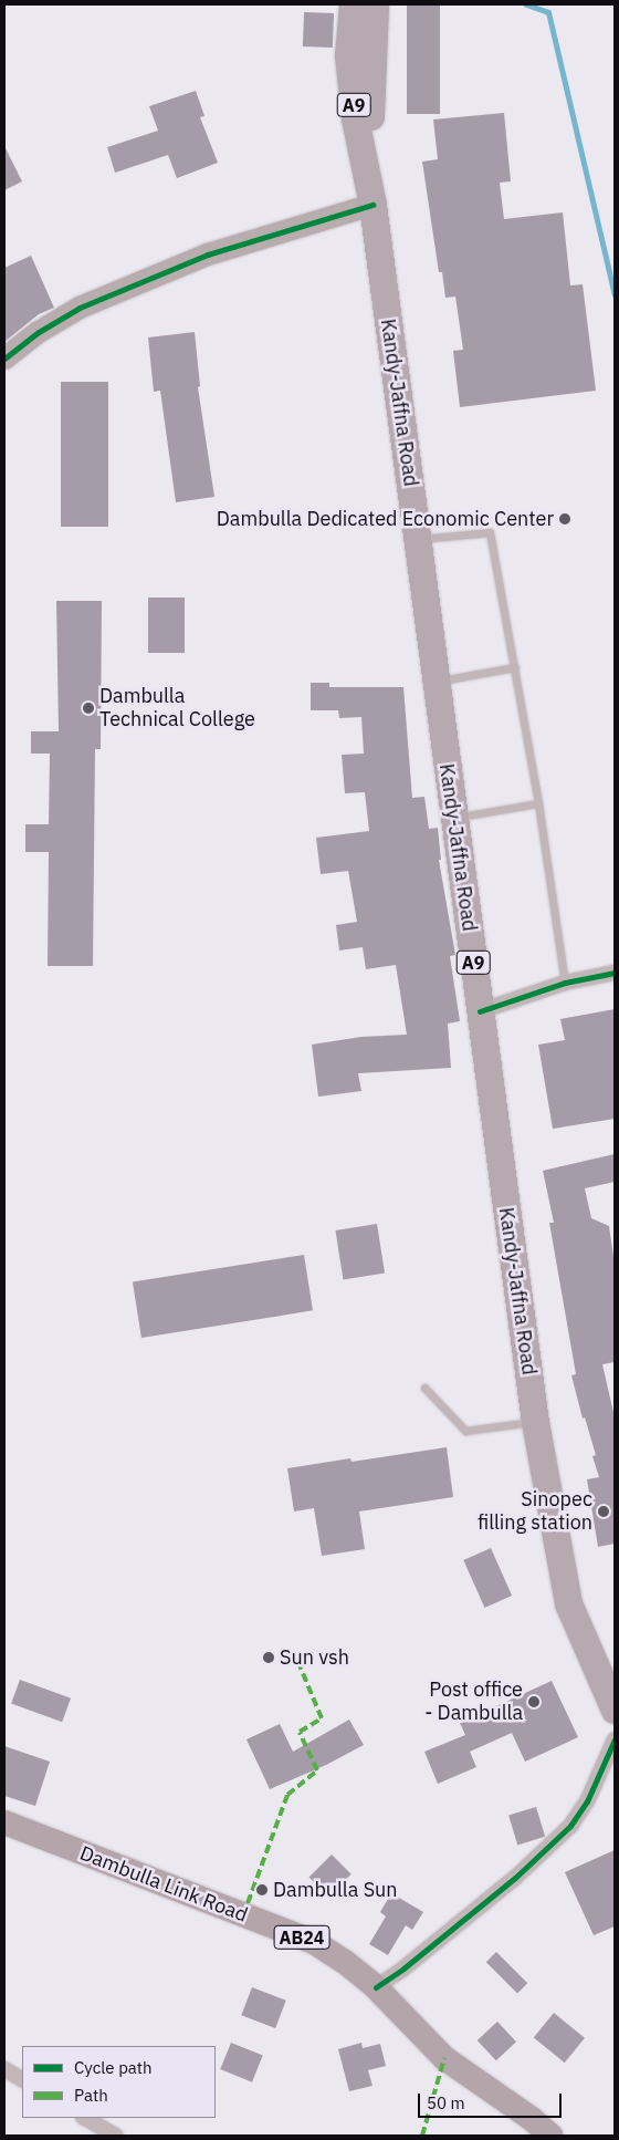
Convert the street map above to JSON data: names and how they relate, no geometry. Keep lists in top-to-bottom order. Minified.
{"streets":{"highway":["A9","Kandy-Jaffna Road"],"main road":["Dambulla Link Road","AB24"]},"places":["Dambulla Dedicated Economic Center","Dambulla Technical College","Sinopec filling station","Sun vsh","Post office - Dambulla","Dambulla Sun"],"legend":["Cycle path","Path"],"scale_bar":"50 m"}
